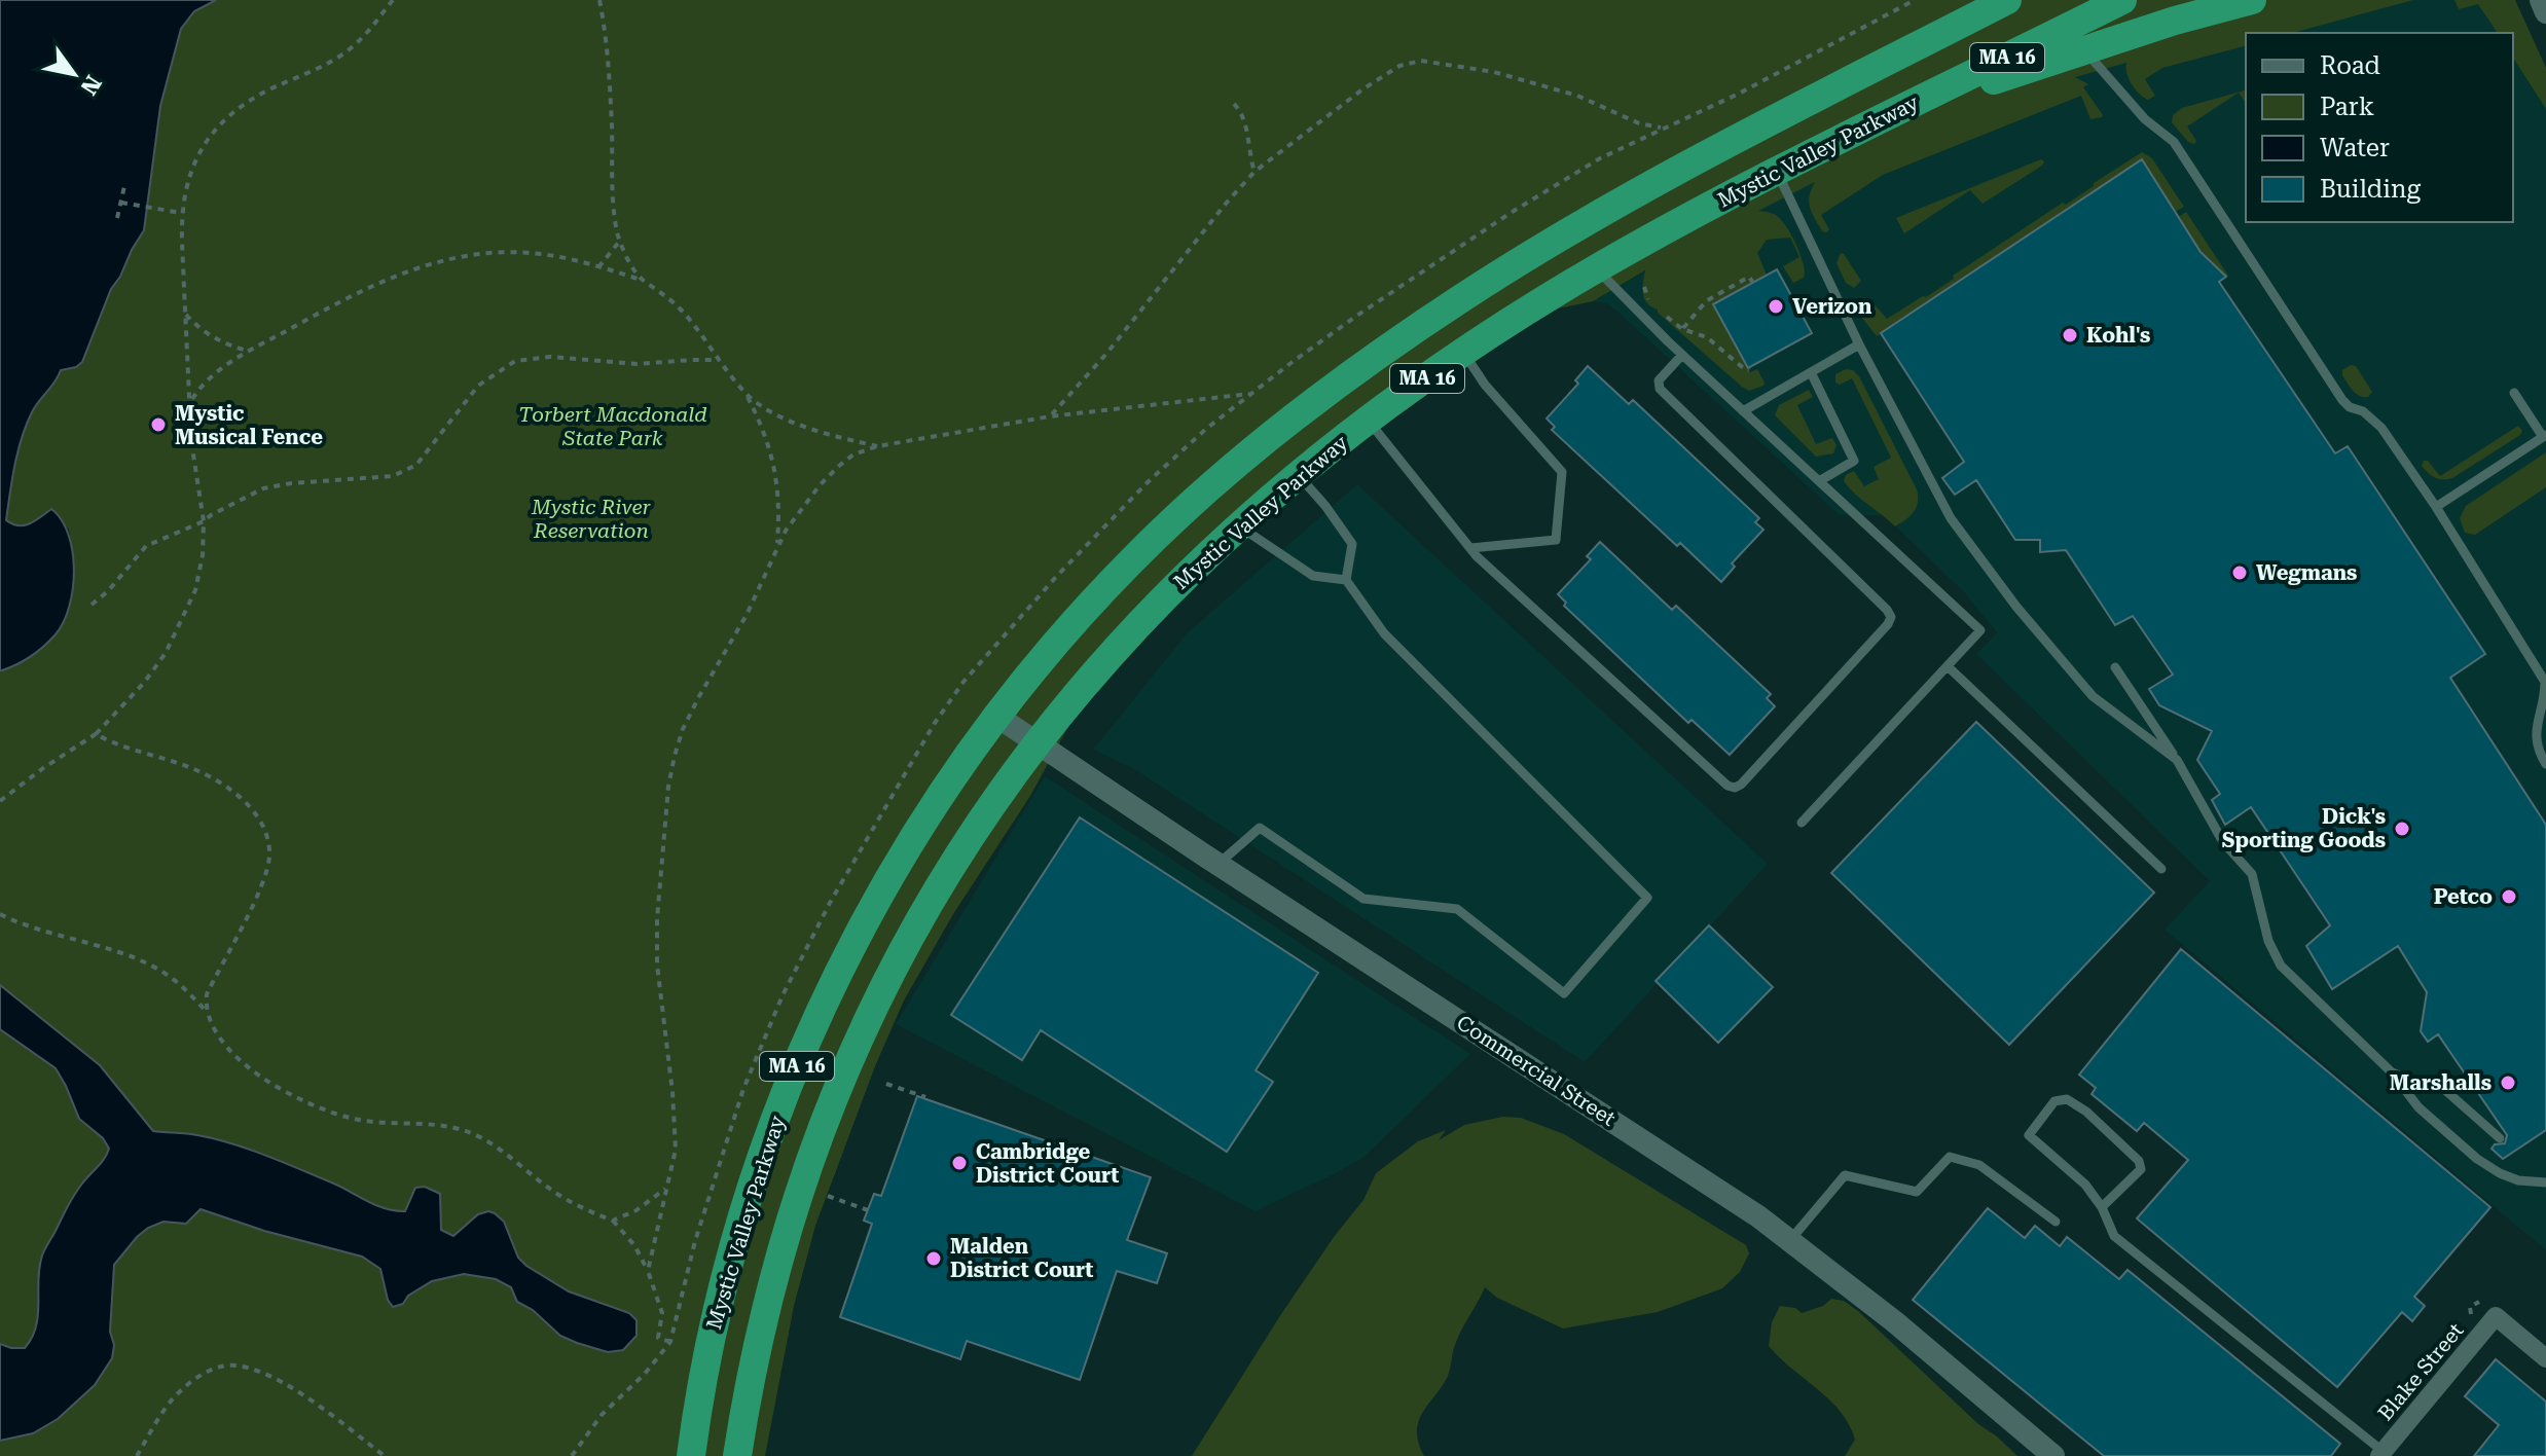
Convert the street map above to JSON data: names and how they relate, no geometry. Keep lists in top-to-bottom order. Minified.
{"streets":{"highway":["MA 16","Mystic Valley Parkway"],"street":["Commercial Street","Blake Street"]},"crossings":[["Mystic Valley Parkway","Commercial Street"]],"parks":["Torbert Macdonald State Park","Mystic River Reservation"],"places":["Verizon","Kohl's","Mystic Musical Fence","Wegmans","Dick's Sporting Goods","Petco","Marshalls","Cambridge District Court","Malden District Court"],"legend":["Road","Park","Water","Building"],"north":"bottom right"}
